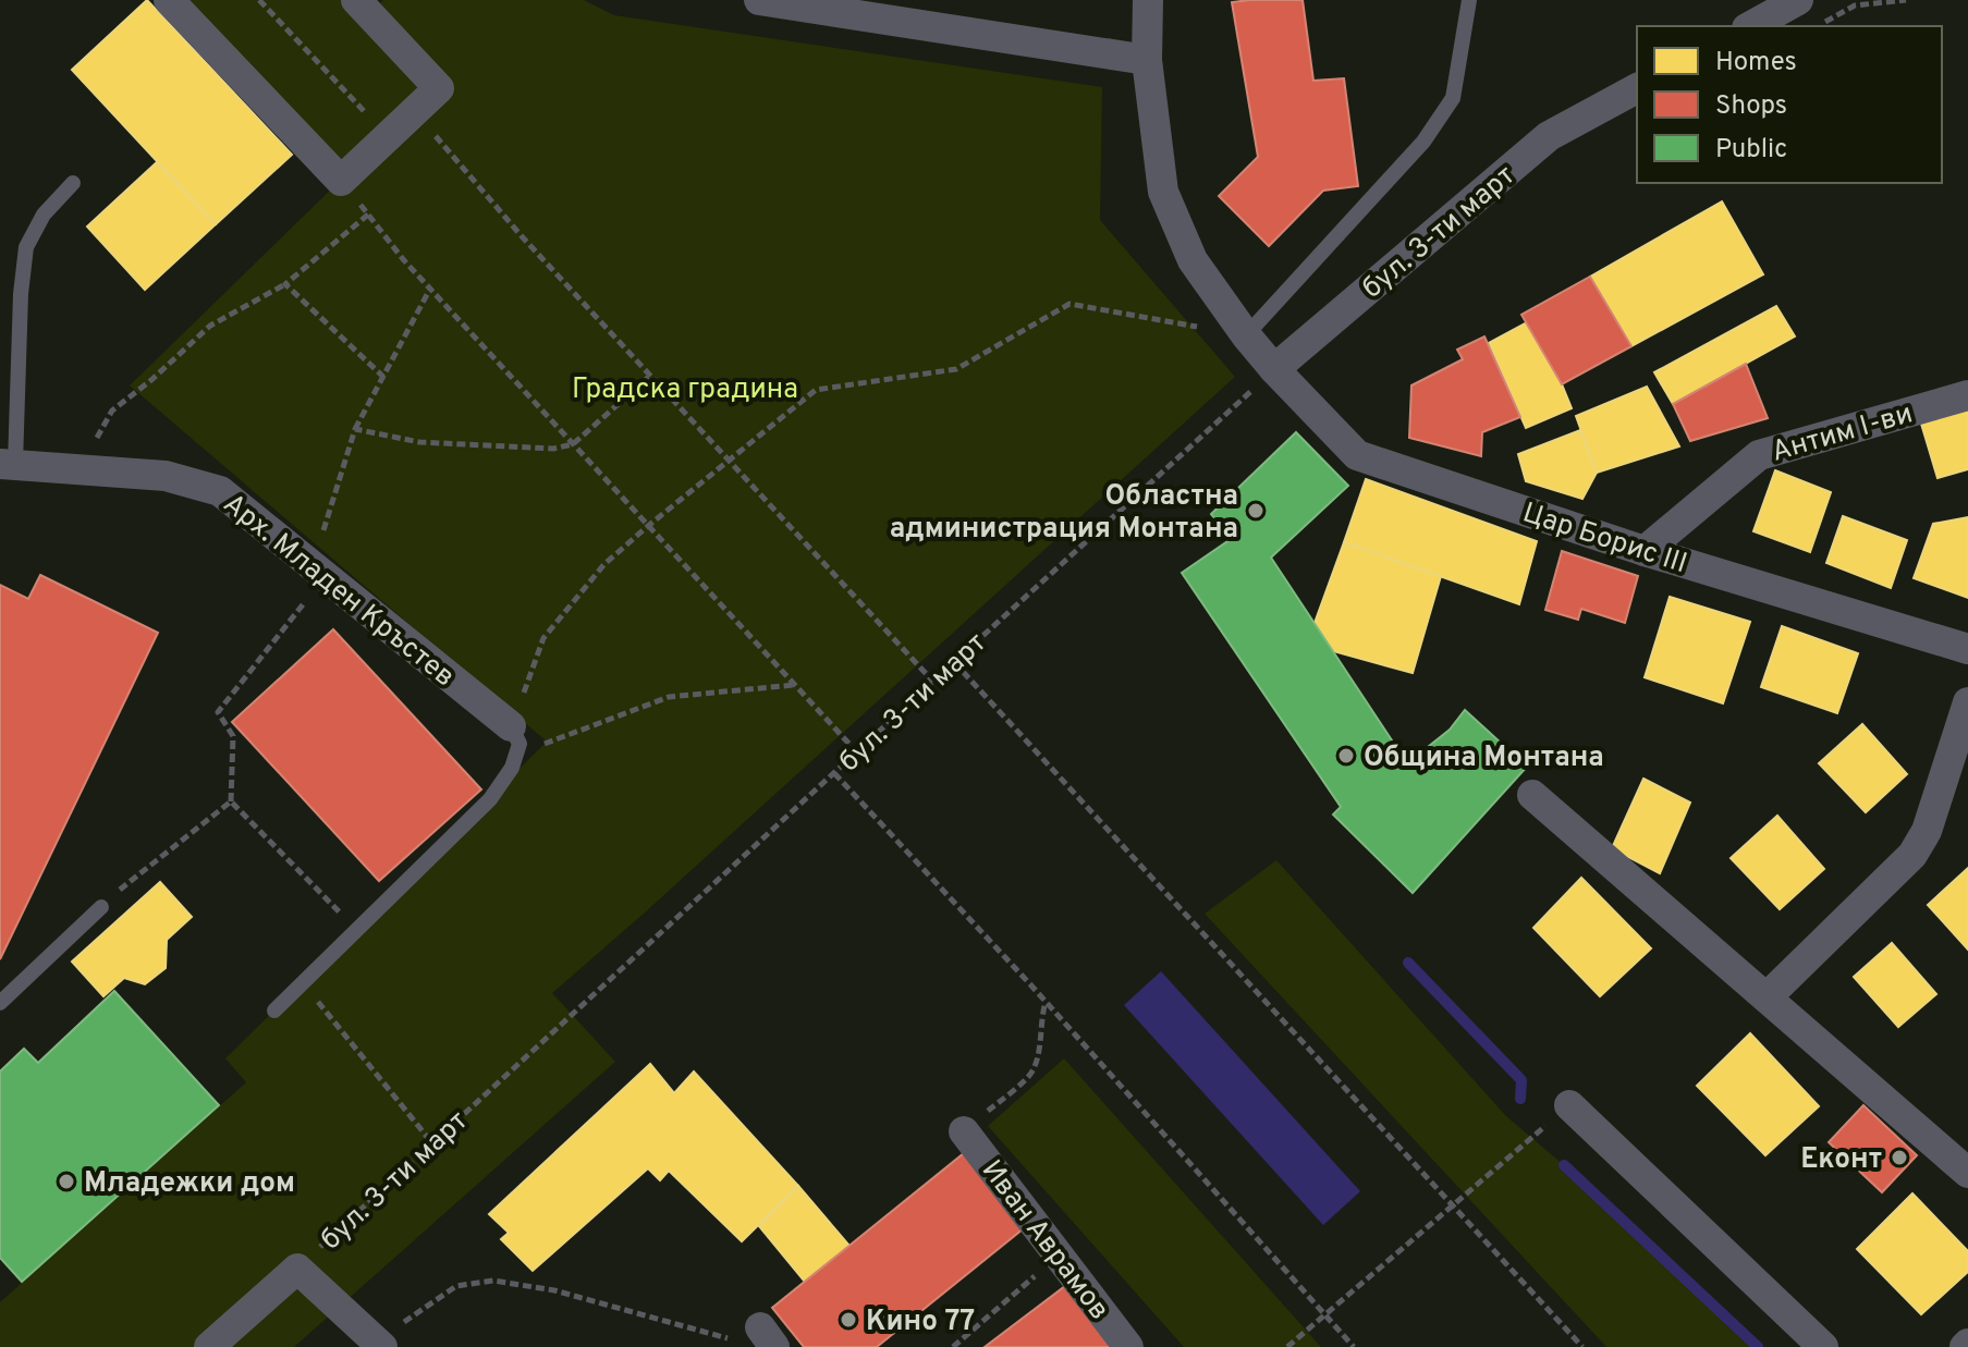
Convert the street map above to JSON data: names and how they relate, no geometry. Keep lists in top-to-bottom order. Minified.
{"streets":{"street":["бул. 3-ти март","Антим I-ви","Цар Борис III","Арх. Младен Кръстев","Иван Аврамов"]},"crossings":[["бул. 3-ти март","Цар Борис III"],["Антим I-ви","Цар Борис III"]],"parks":["Градска градина"],"places":["Областна администрация Монтана","Община Монтана","Еконт","Младежки дом","Кино 77"],"legend":["Homes","Shops","Public"]}
